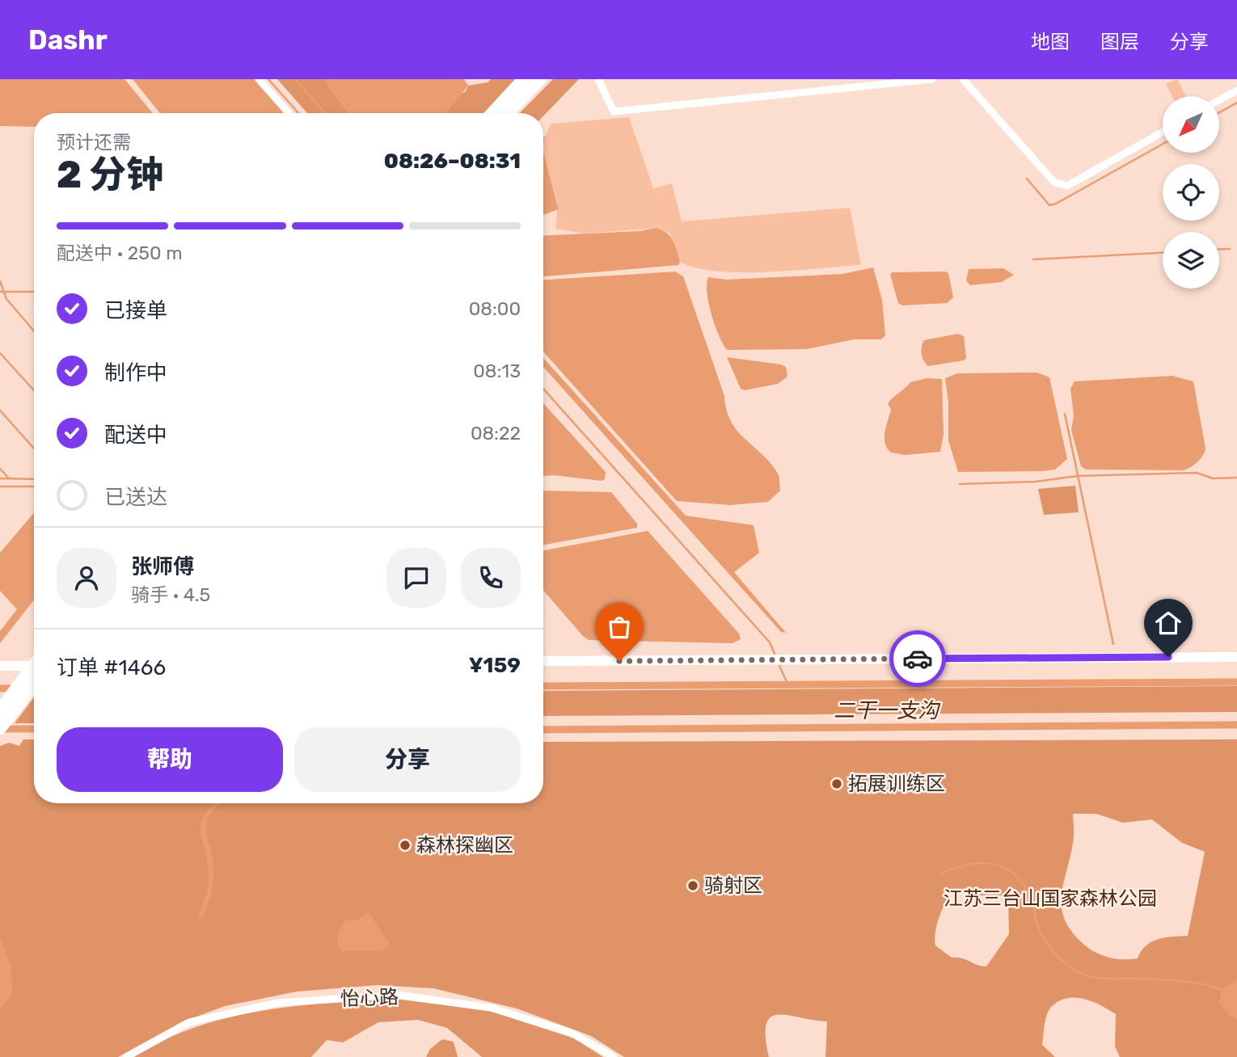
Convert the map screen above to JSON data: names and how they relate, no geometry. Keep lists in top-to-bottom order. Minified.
{"streets":{"street":["怡心路"]},"water":["二干一支沟"],"parks":["江苏三台山国家森林公园"],"places":["拓展训练区","森林探幽区","骑射区"],"north":"bottom left","page":{"header":"Dashr","nav":["地图","图层","分享"],"heading":["2 分钟","预计还需","08:26–08:31"],"panel":["张师傅","骑手 · 4.5","订单 #1466","¥159"],"bar":"配送中 · 250 m","list":[["已接单","08:00"],["制作中","08:13"],["配送中","08:22"],"已送达"],"buttons":["帮助","分享"]}}
